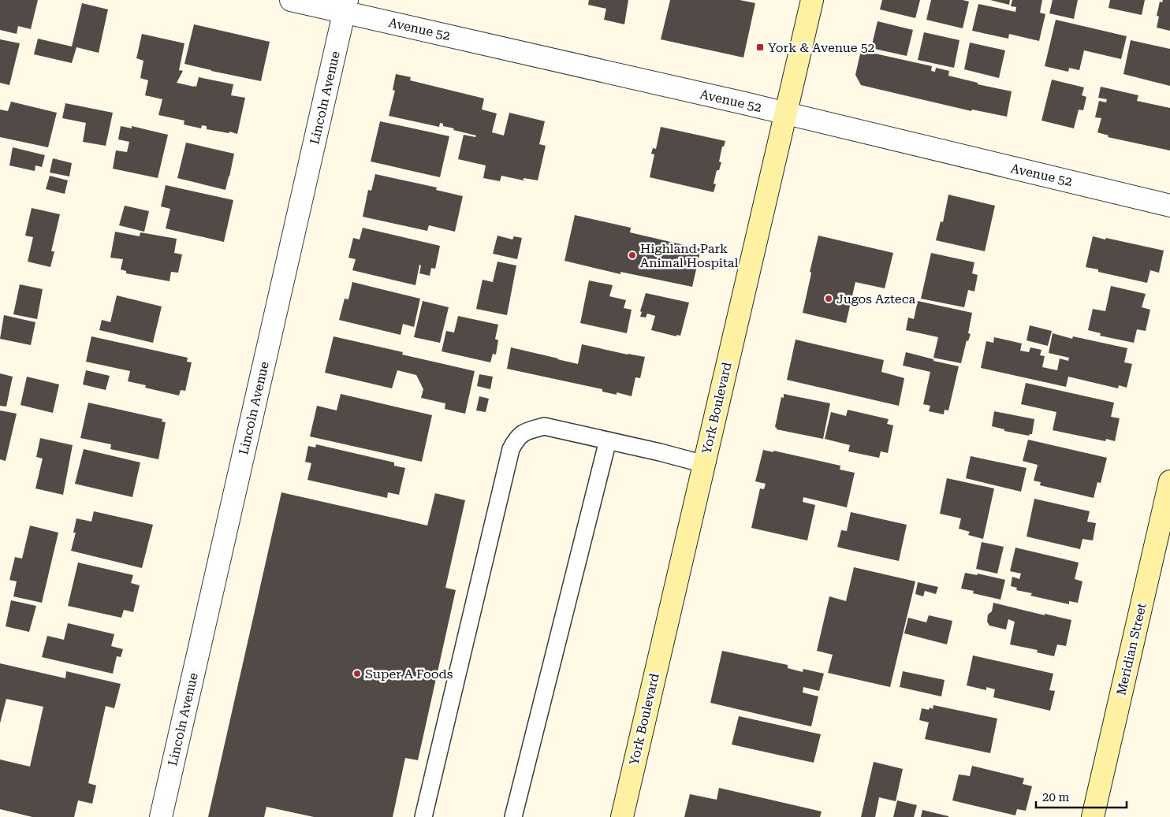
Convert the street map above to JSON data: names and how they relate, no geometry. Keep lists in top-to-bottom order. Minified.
{"streets":{"main road":["York Boulevard","Meridian Street"],"street":["Avenue 52","Lincoln Avenue"]},"crossings":[["Avenue 52","Lincoln Avenue"],["Avenue 52","York Boulevard"]],"places":{"transit":["York & Avenue 52"],"other":["Highland Park Animal Hospital","Jugos Azteca","Super A Foods"]},"scale_bar":"20 m"}
